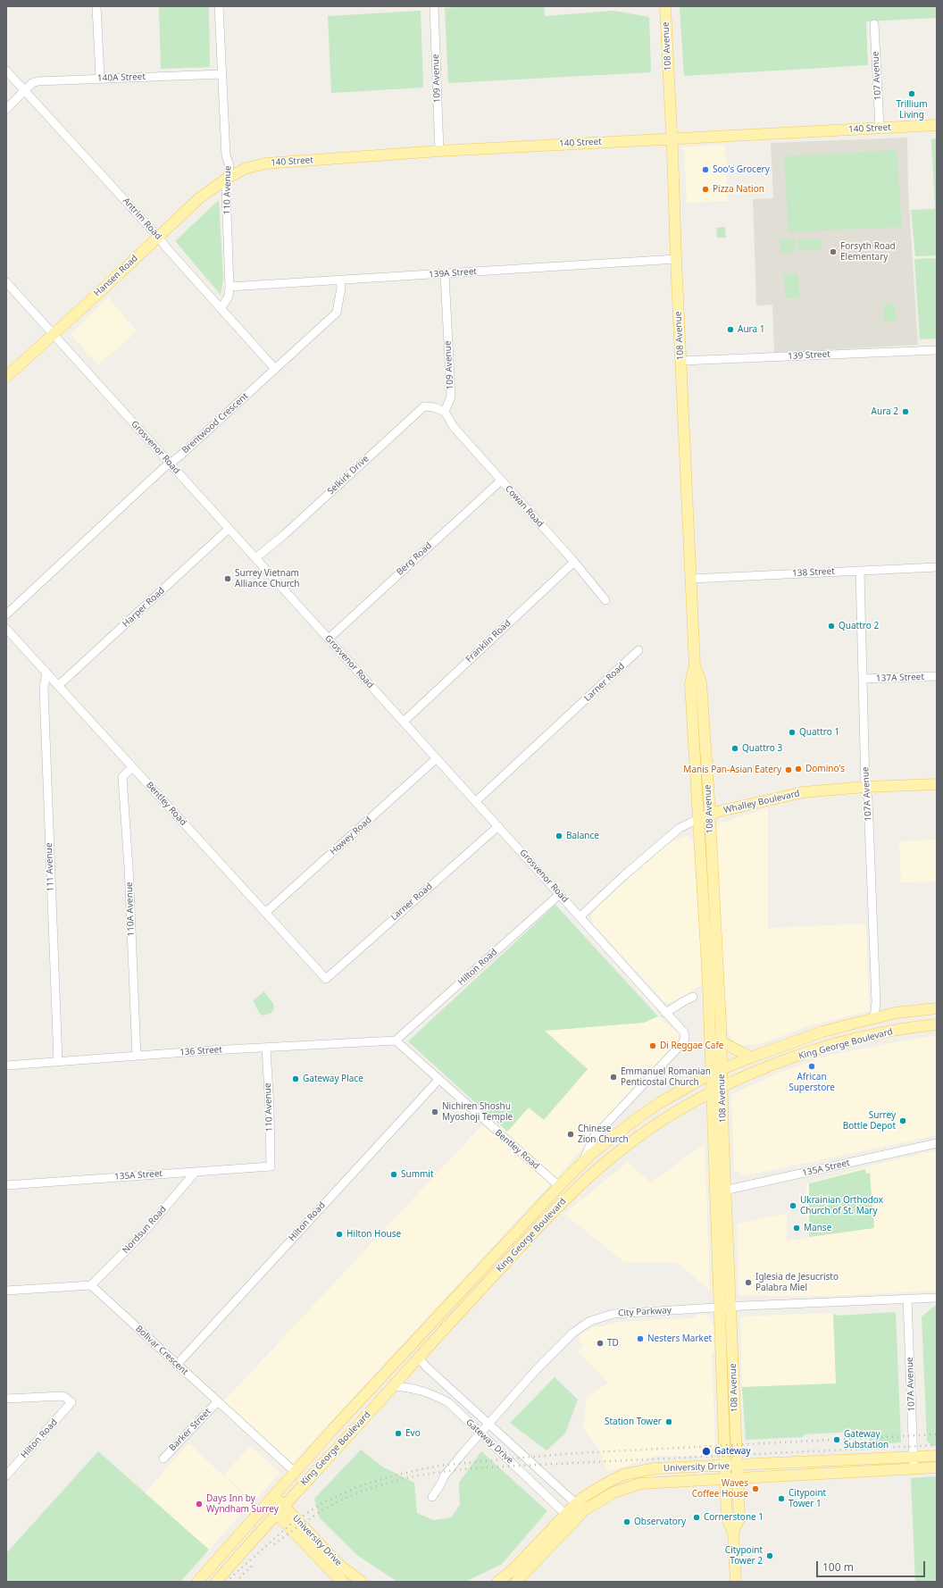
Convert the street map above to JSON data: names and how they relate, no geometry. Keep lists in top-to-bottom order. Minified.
{"streets":{"main road":["108 Avenue","140 Street","Hansen Road","Whalley Boulevard","King George Boulevard","University Drive"],"street":["107 Avenue","140A Street","109 Avenue","110 Avenue","Antrim Road","139A Street","139 Street","Brentwood Crescent","Grosvenor Road","Selkirk Drive","Cowan Road","Berg Road","138 Street","Harper Road","Franklin Road","137A Street","Larner Road","107A Avenue","Bentley Road","Howey Road","111 Avenue","110A Avenue","Hilton Road","136 Street","135A Street","Nordsun Road","City Parkway","Bolivar Crescent","Barker Street","Gateway Drive"]},"crossings":[["108 Avenue","140 Street"],["108 Avenue","139A Street"],["108 Avenue","139 Street"],["108 Avenue","138 Street"],["108 Avenue","Whalley Boulevard"],["108 Avenue","King George Boulevard"],["108 Avenue","135A Street"],["108 Avenue","City Parkway"],["108 Avenue","University Drive"],["107 Avenue","140 Street"],["140A Street","110 Avenue"],["140A Street","Antrim Road"],["109 Avenue","140 Street"],["109 Avenue","139A Street"],["109 Avenue","Selkirk Drive"],["109 Avenue","Cowan Road"],["140 Street","110 Avenue"],["140 Street","Hansen Road"],["110 Avenue","Antrim Road"],["110 Avenue","139A Street"],["110 Avenue","Hansen Road"],["110 Avenue","136 Street"],["110 Avenue","135A Street"],["Antrim Road","Hansen Road"],["Antrim Road","Brentwood Crescent"],["139A Street","Brentwood Crescent"],["Hansen Road","Grosvenor Road"],["Brentwood Crescent","Grosvenor Road"],["Grosvenor Road","Selkirk Drive"],["Grosvenor Road","Berg Road"],["Grosvenor Road","Harper Road"],["Grosvenor Road","Franklin Road"],["Grosvenor Road","Larner Road"],["Grosvenor Road","Whalley Boulevard"],["Grosvenor Road","Howey Road"],["Grosvenor Road","Hilton Road"],["Grosvenor Road","King George Boulevard"],["Selkirk Drive","Cowan Road"],["Cowan Road","Berg Road"],["Cowan Road","Franklin Road"],["138 Street","107A Avenue"],["Harper Road","Bentley Road"],["137A Street","107A Avenue"],["Larner Road","Bentley Road"],["107A Avenue","Whalley Boulevard"],["107A Avenue","King George Boulevard"],["107A Avenue","City Parkway"],["107A Avenue","University Drive"],["Bentley Road","Howey Road"],["Bentley Road","111 Avenue"],["Bentley Road","110A Avenue"],["Bentley Road","Hilton Road"],["Bentley Road","King George Boulevard"],["Bentley Road","136 Street"],["111 Avenue","136 Street"],["110A Avenue","136 Street"],["Hilton Road","136 Street"],["Hilton Road","Bolivar Crescent"],["King George Boulevard","Bolivar Crescent"],["King George Boulevard","Gateway Drive"],["King George Boulevard","University Drive"],["135A Street","Nordsun Road"],["Nordsun Road","Bolivar Crescent"],["City Parkway","Gateway Drive"],["Bolivar Crescent","Barker Street"],["Gateway Drive","University Drive"]],"places":["Trillium Living","Soo's Grocery","Pizza Nation","Forsyth Road Elementary","Aura 1","Aura 2","Surrey Vietnam Alliance Church","Quattro 2","Quattro 1","Quattro 3","Domino's","Manis Pan-Asian Eatery","Balance","Di Reggae Cafe","African Superstore","Emmanuel Romanian Penticostal Church","Gateway Place","Nichiren Shoshu Myoshoji Temple","Surrey Bottle Depot","Chinese Zion Church","Summit","Ukrainian Orthodox Church of St. Mary","Manse","Hilton House","Iglesia de Jesucristo Palabra Miel","Nesters Market","TD","Station Tower","Evo","Gateway Substation","Gateway","Waves Coffee House","Citypoint Tower 1","Days Inn by Wyndham Surrey","Cornerstone 1","Observatory","Citypoint Tower 2"],"scale_bar":"100 m"}
